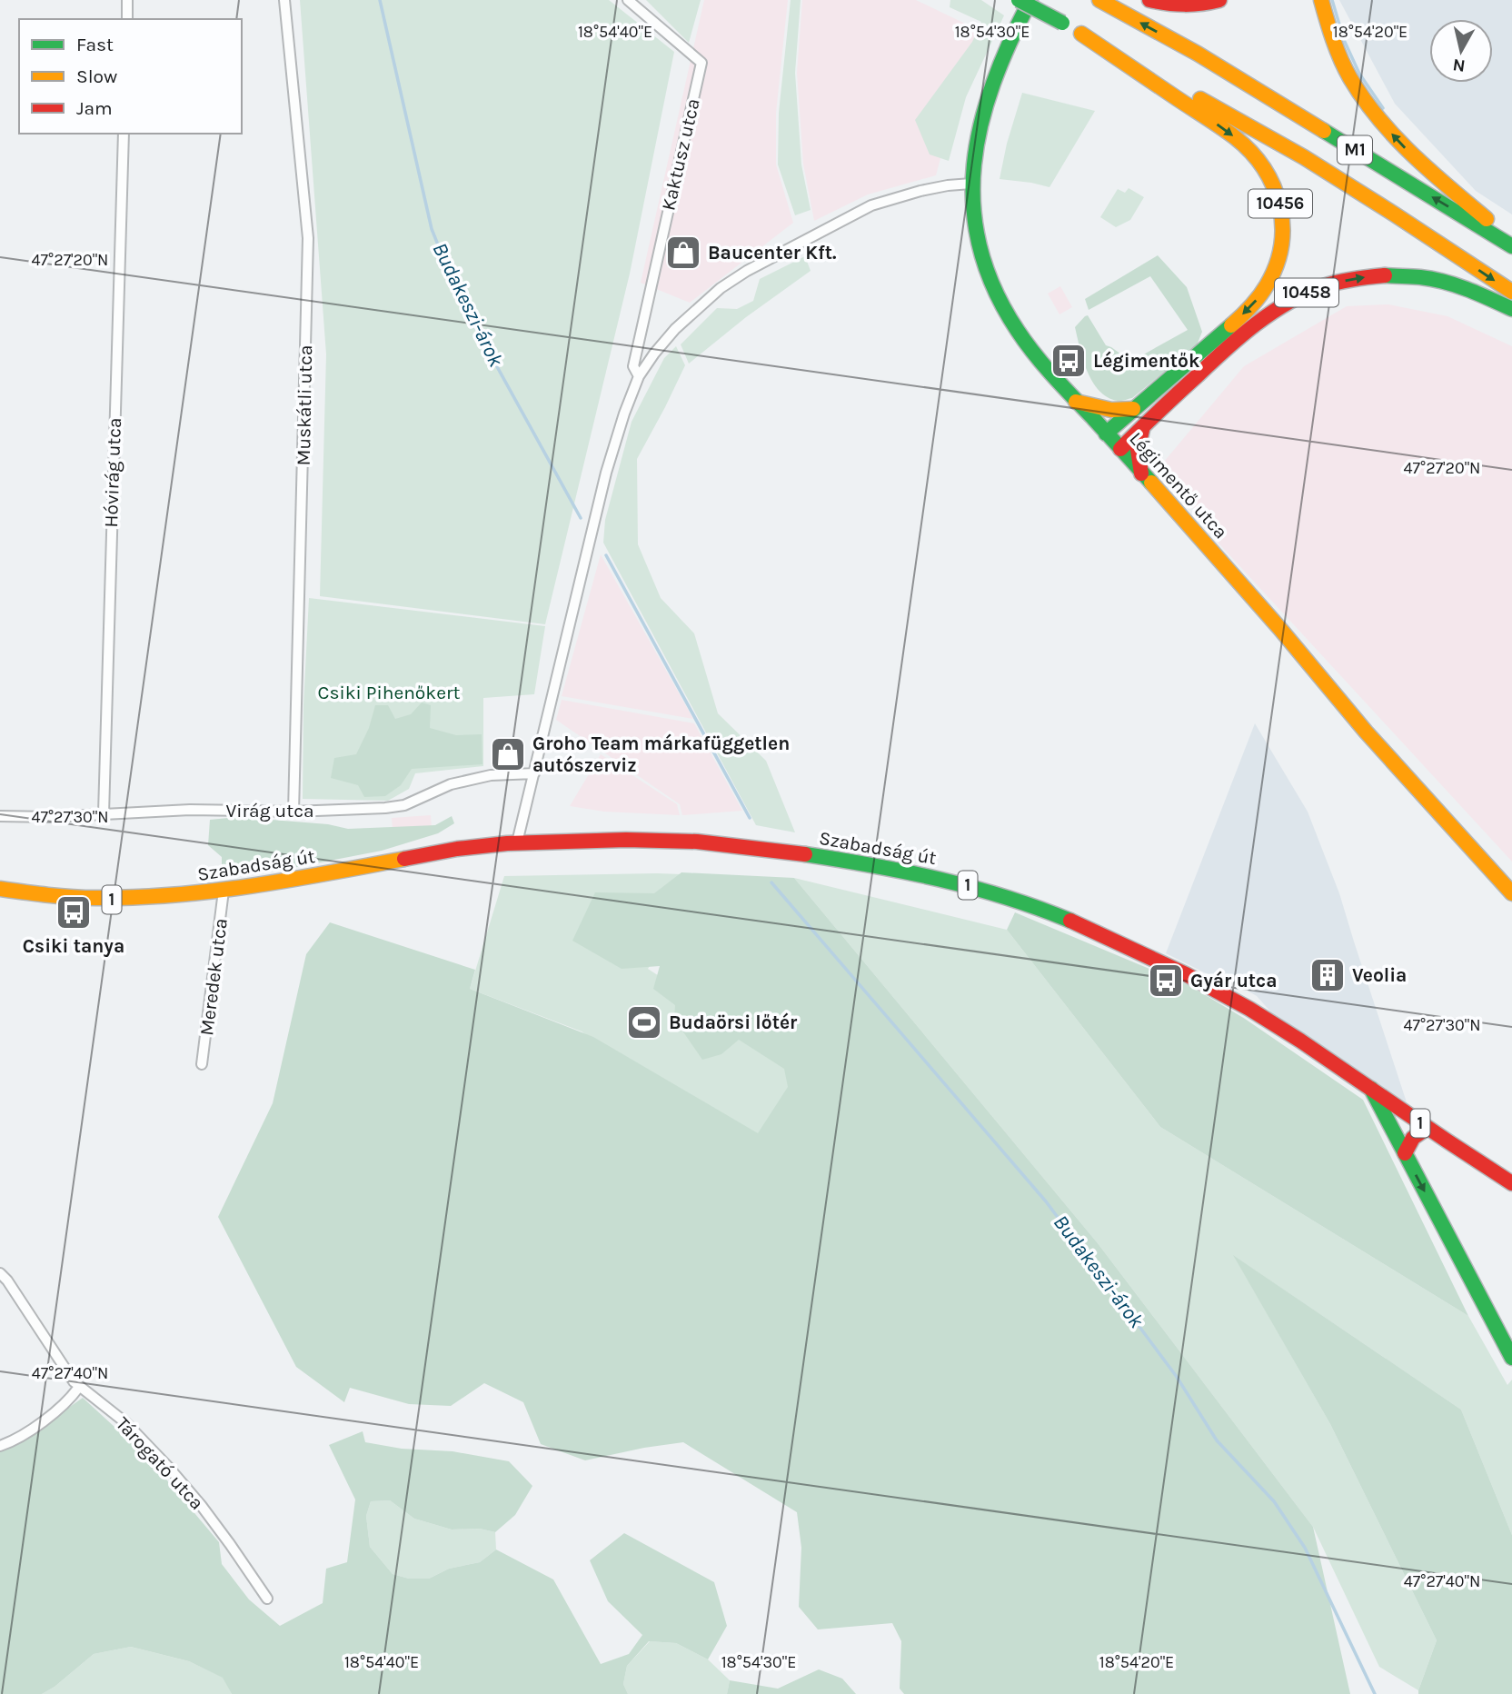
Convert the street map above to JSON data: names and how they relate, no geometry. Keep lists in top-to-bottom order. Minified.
{"streets":{"main road":["M1","10456","10458","Légimentő utca","Szabadság út","1"],"street":["Kaktusz utca","Muskátli utca","Hóvirág utca","Virág utca","Meredek utca","Tárogató utca"]},"crossings":[["M1","10456"],["10456","Légimentő utca"],["10458","Légimentő utca"],["Muskátli utca","Virág utca"],["Hóvirág utca","Virág utca"],["Szabadság út","1"],["Szabadság út","Meredek utca"]],"water":["Budakeszi-árok"],"parks":["Csiki Pihenőkert"],"places":{"shop":["Baucenter Kft.","Groho Team márkafüggetlen autószerviz"],"bus stop":["Légimentők","Csiki tanya","Gyár utca"],"building":["Veolia"],"sports":["Budaörsi lőtér"]},"legend":["Fast","Slow","Jam"],"north":"bottom","coordinates":["18°54'40\"E","18°54'30\"E","18°54'20\"E","47°27'20\"N","47°27'30\"N","47°27'40\"N"]}
